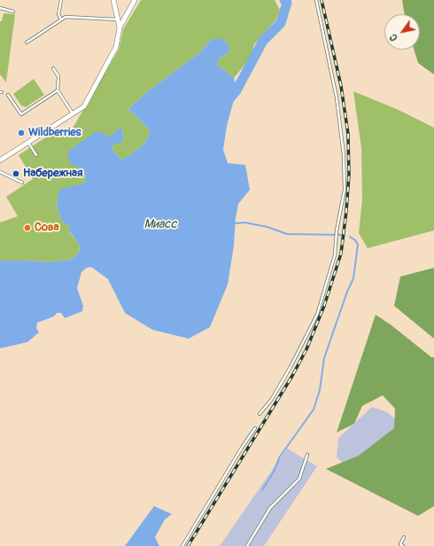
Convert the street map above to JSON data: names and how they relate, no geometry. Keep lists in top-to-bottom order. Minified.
{"water":["Миасс"],"places":["Wildberries","Набережная","Сова"],"north":"bottom left"}
